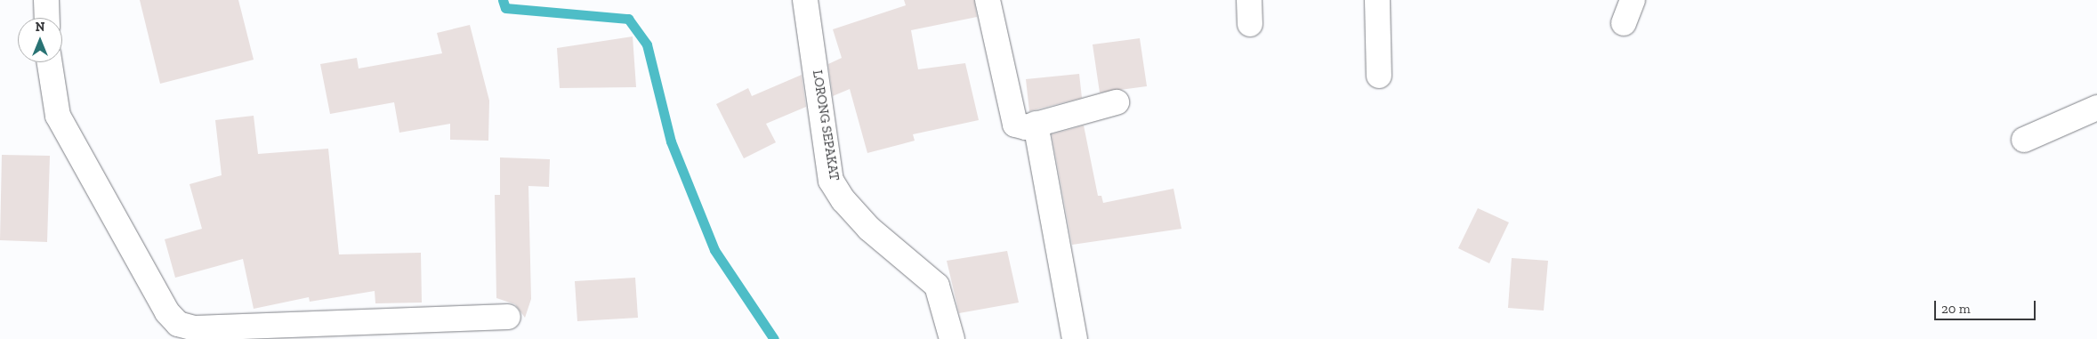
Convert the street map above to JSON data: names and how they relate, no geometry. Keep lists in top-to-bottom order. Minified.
{"streets":{"street":["LORONG SEPAKAT"]},"scale_bar":"20 m","north":"top"}
